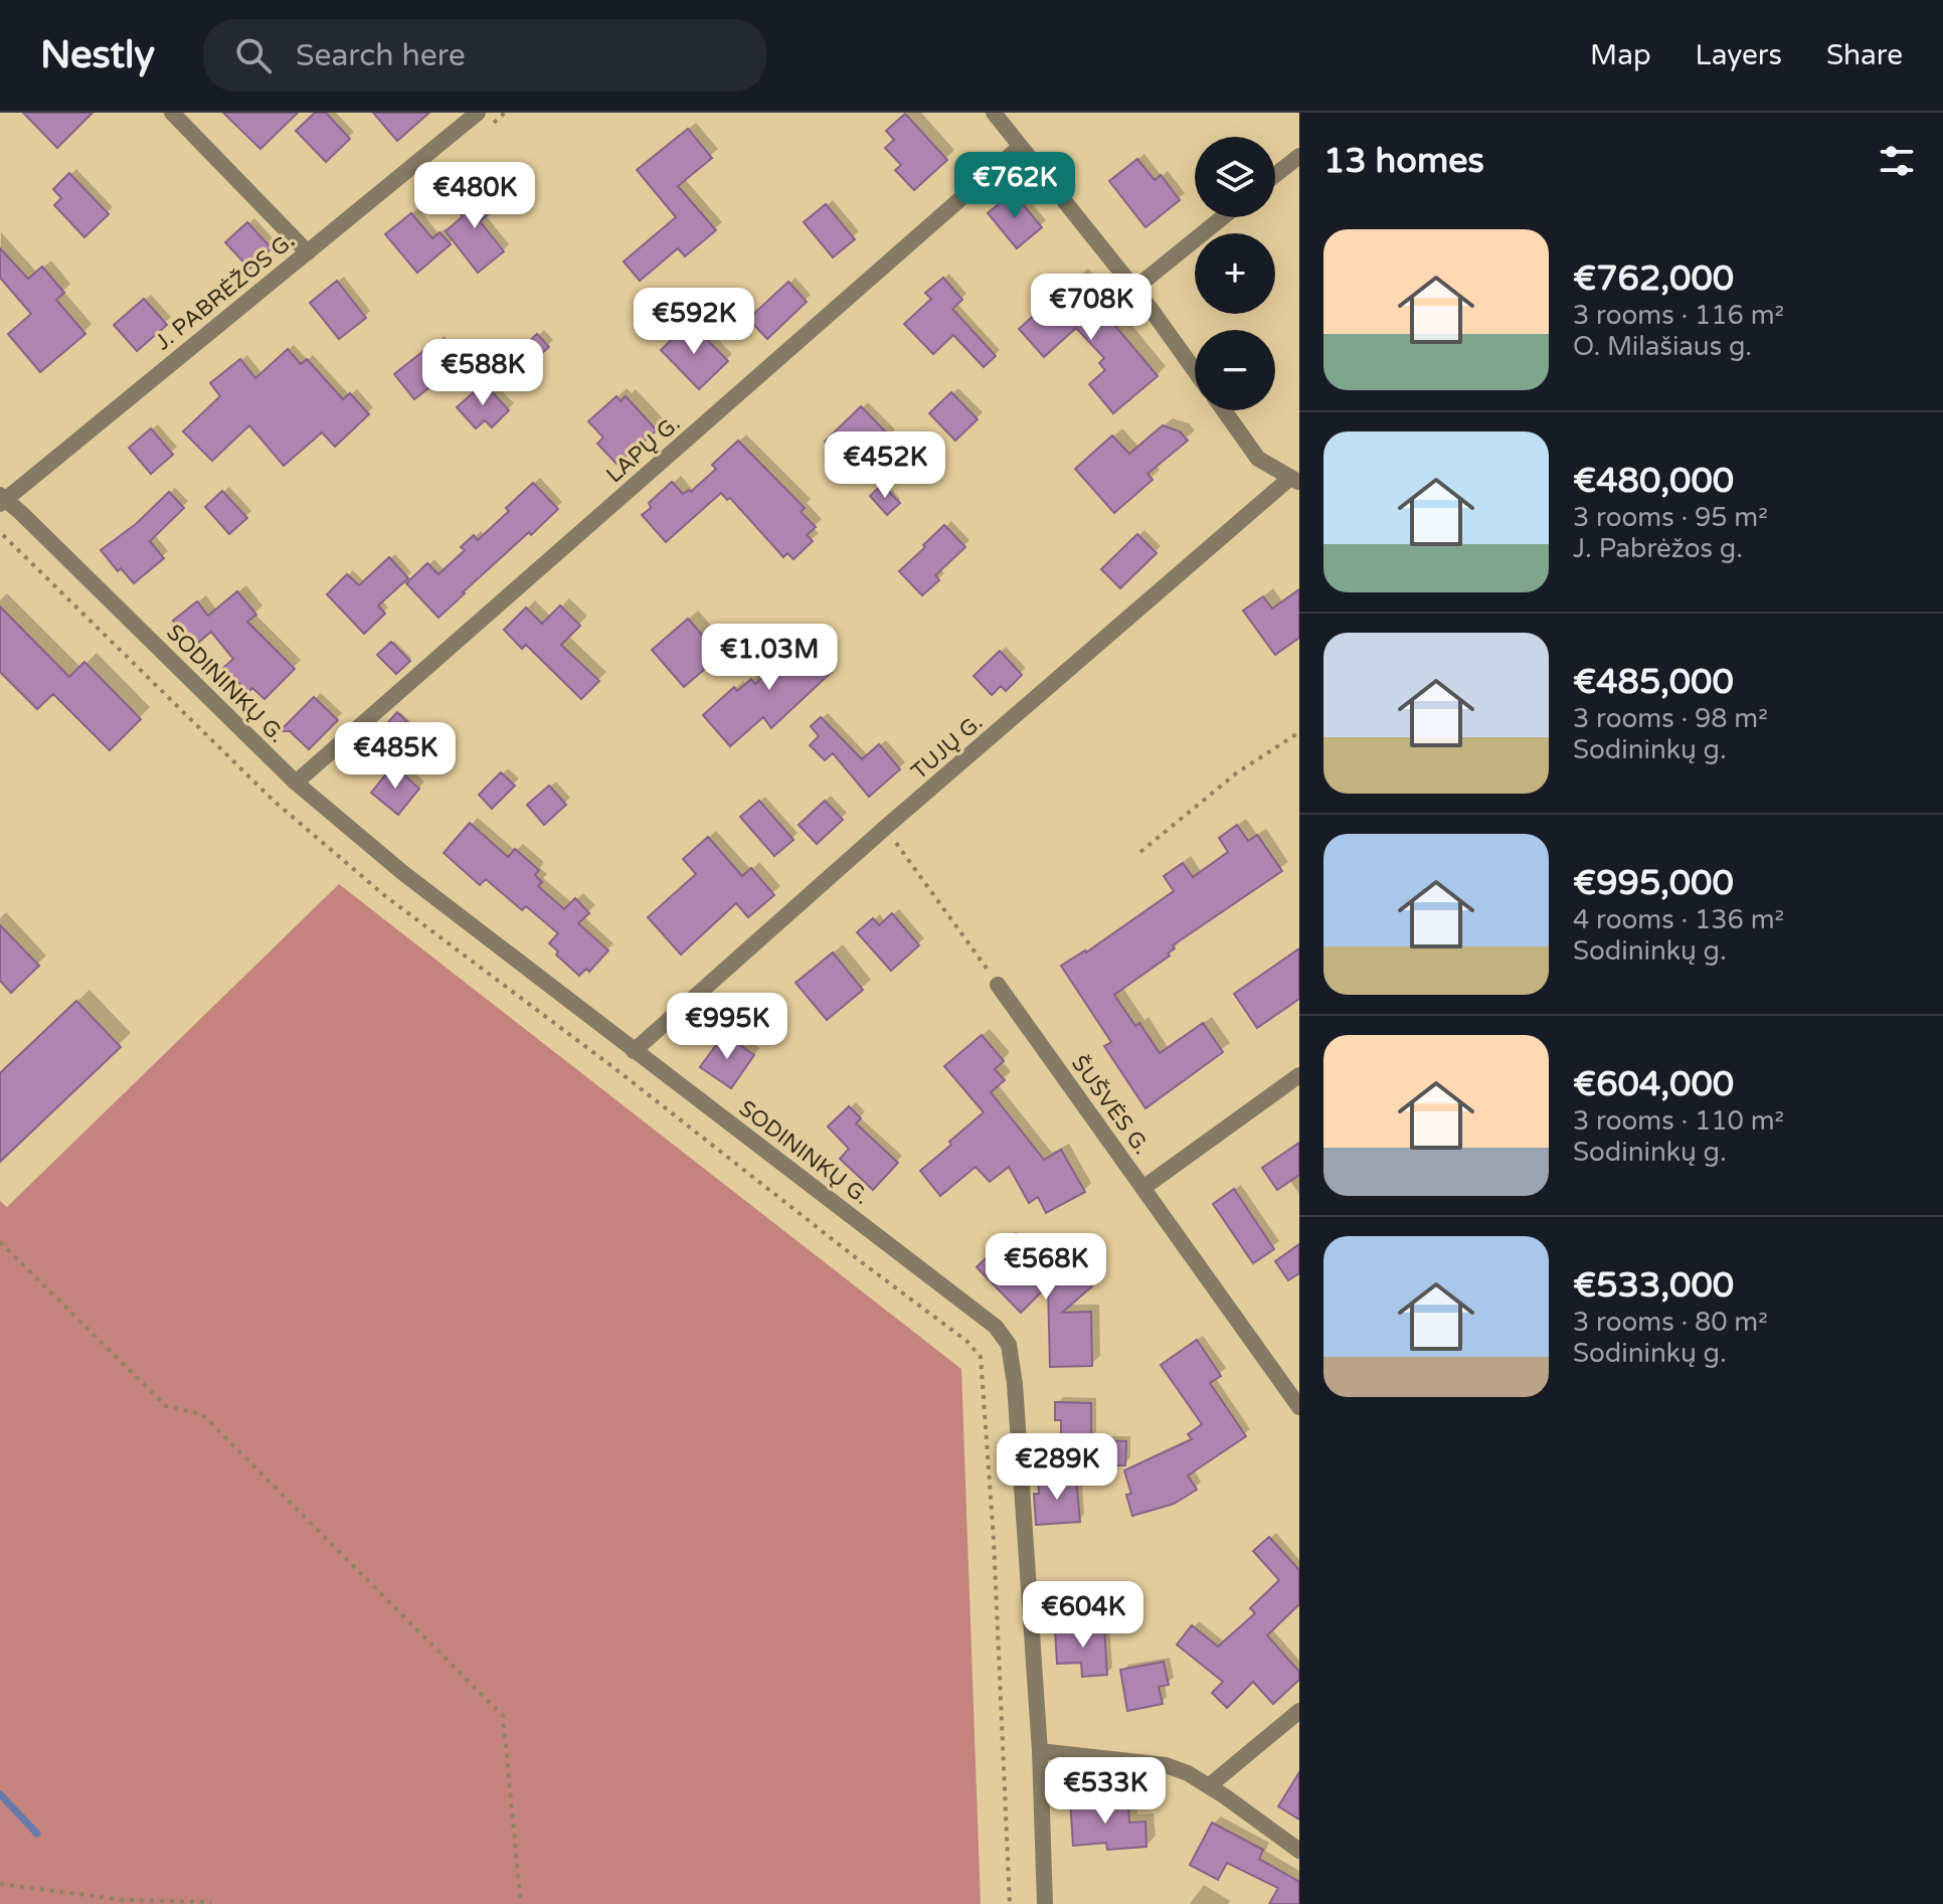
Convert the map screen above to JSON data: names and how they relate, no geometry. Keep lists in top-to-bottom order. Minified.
{"streets":{"street":["J. PABRĖŽOS G.","LAPŲ G.","SODININKŲ G.","TUJŲ G.","ŠUŠVĖS G."]},"crossings":[["J. PABRĖŽOS G.","SODININKŲ G."],["LAPŲ G.","SODININKŲ G."],["SODININKŲ G.","TUJŲ G."]],"page":{"header":"Nestly","search":"Search here","nav":["Map","Layers","Share"],"heading":"13 homes","map_buttons":["+","−"],"price":["€762K","€480K","€708K","€592K","€588K","€452K","€1.03M","€485K","€995K","€568K","€289K","€604K","€533K"],"list":[{"name":"€762,000","note":"3 rooms · 116 m² · O. Milašiaus g."},{"name":"€480,000","note":"3 rooms · 95 m² · J. Pabrėžos g."},{"name":"€485,000","note":"3 rooms · 98 m² · Sodininkų g."},{"name":"€995,000","note":"4 rooms · 136 m² · Sodininkų g."},{"name":"€604,000","note":"3 rooms · 110 m² · Sodininkų g."},{"name":"€533,000","note":"3 rooms · 80 m² · Sodininkų g."}]}}
